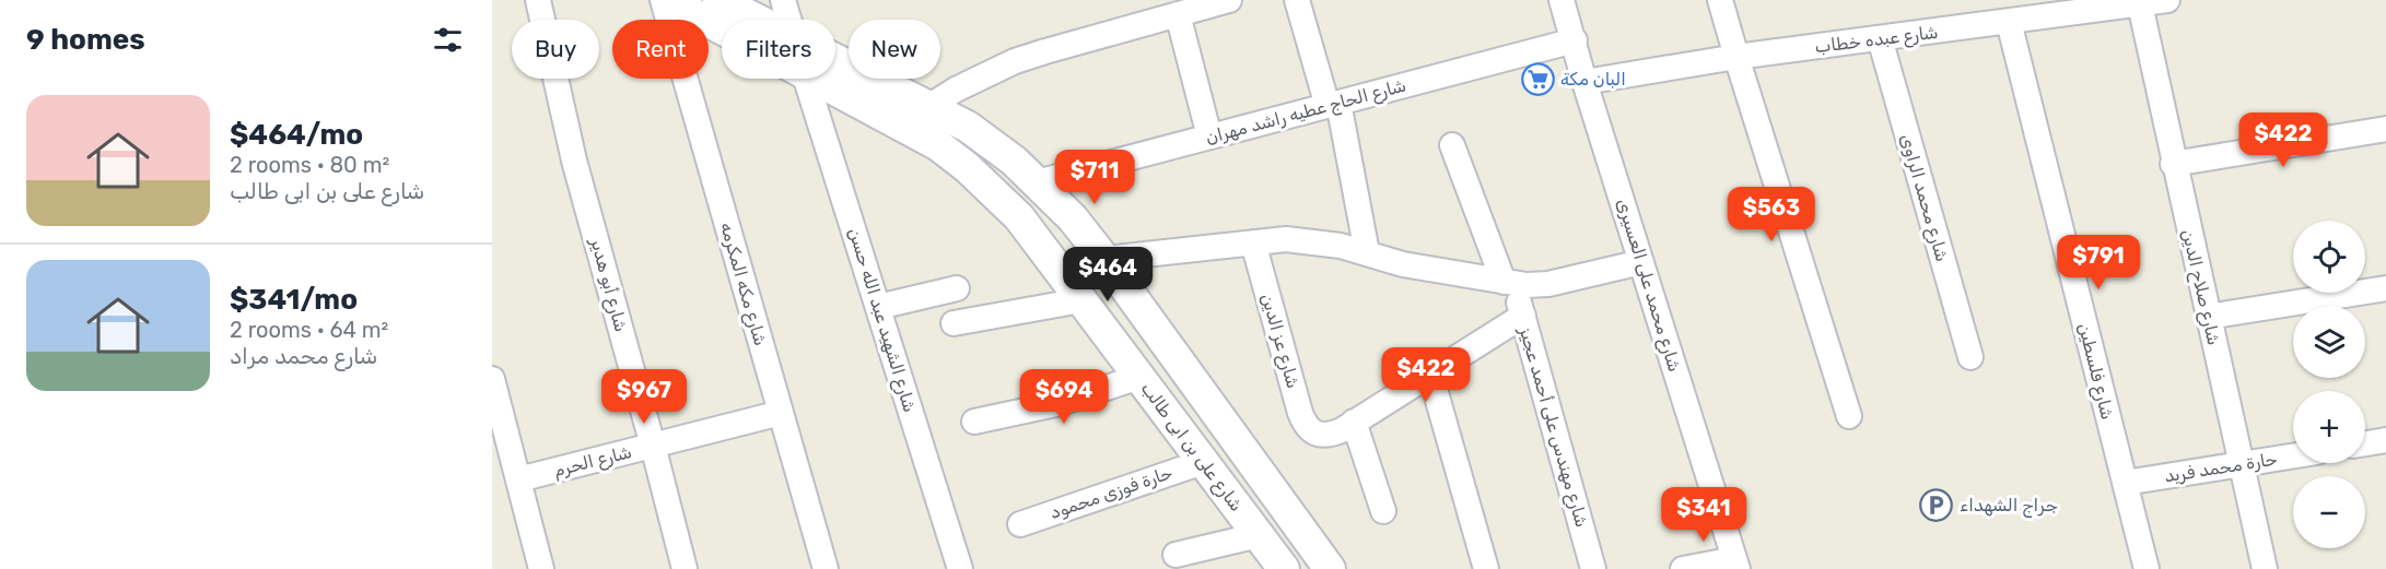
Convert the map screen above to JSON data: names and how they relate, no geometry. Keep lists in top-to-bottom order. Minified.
{"streets":{"street":["شارع عبده خطاب","شارع الحاج عطيه راشد مهران","شارع محمد الراوى","شارع مكه المكرمه","شارع أبو هدير","شارع محمد على العسيرى","شارع صلاح الدين","شارع الشهيد عبد الله حسن","شارع عز الدين","شارع فلسطين","شارع مهندس على أحمد عجيز","شارع على بن ابى طالب","شارع الحرم","حارة محمد فريد","حارة فوزى محمود"]},"crossings":[["شارع عبده خطاب","شارع محمد الراوى"],["شارع عبده خطاب","شارع محمد على العسيرى"],["شارع عبده خطاب","شارع صلاح الدين"],["شارع عبده خطاب","شارع فلسطين"],["شارع الحاج عطيه راشد مهران","شارع محمد على العسيرى"],["شارع مكه المكرمه","شارع الحرم"],["شارع أبو هدير","شارع الحرم"],["شارع صلاح الدين","حارة محمد فريد"],["شارع فلسطين","حارة محمد فريد"],["شارع على بن ابى طالب","حارة فوزى محمود"]],"places":{"supermarket":["البان مكة"],"parking":["جراج الشهداء"]},"page":{"heading":"9 homes","chip":["Buy","Rent","Filters","New"],"list":[{"name":"$464/mo","note":"2 rooms · 80 m² · شارع على بن ابى طالب"},{"name":"$341/mo","note":"2 rooms · 64 m² · شارع محمد مراد"}],"price":["$422","$711","$563","$791","$464","$422","$967","$694","$341"],"map_buttons":["+","−"]}}
